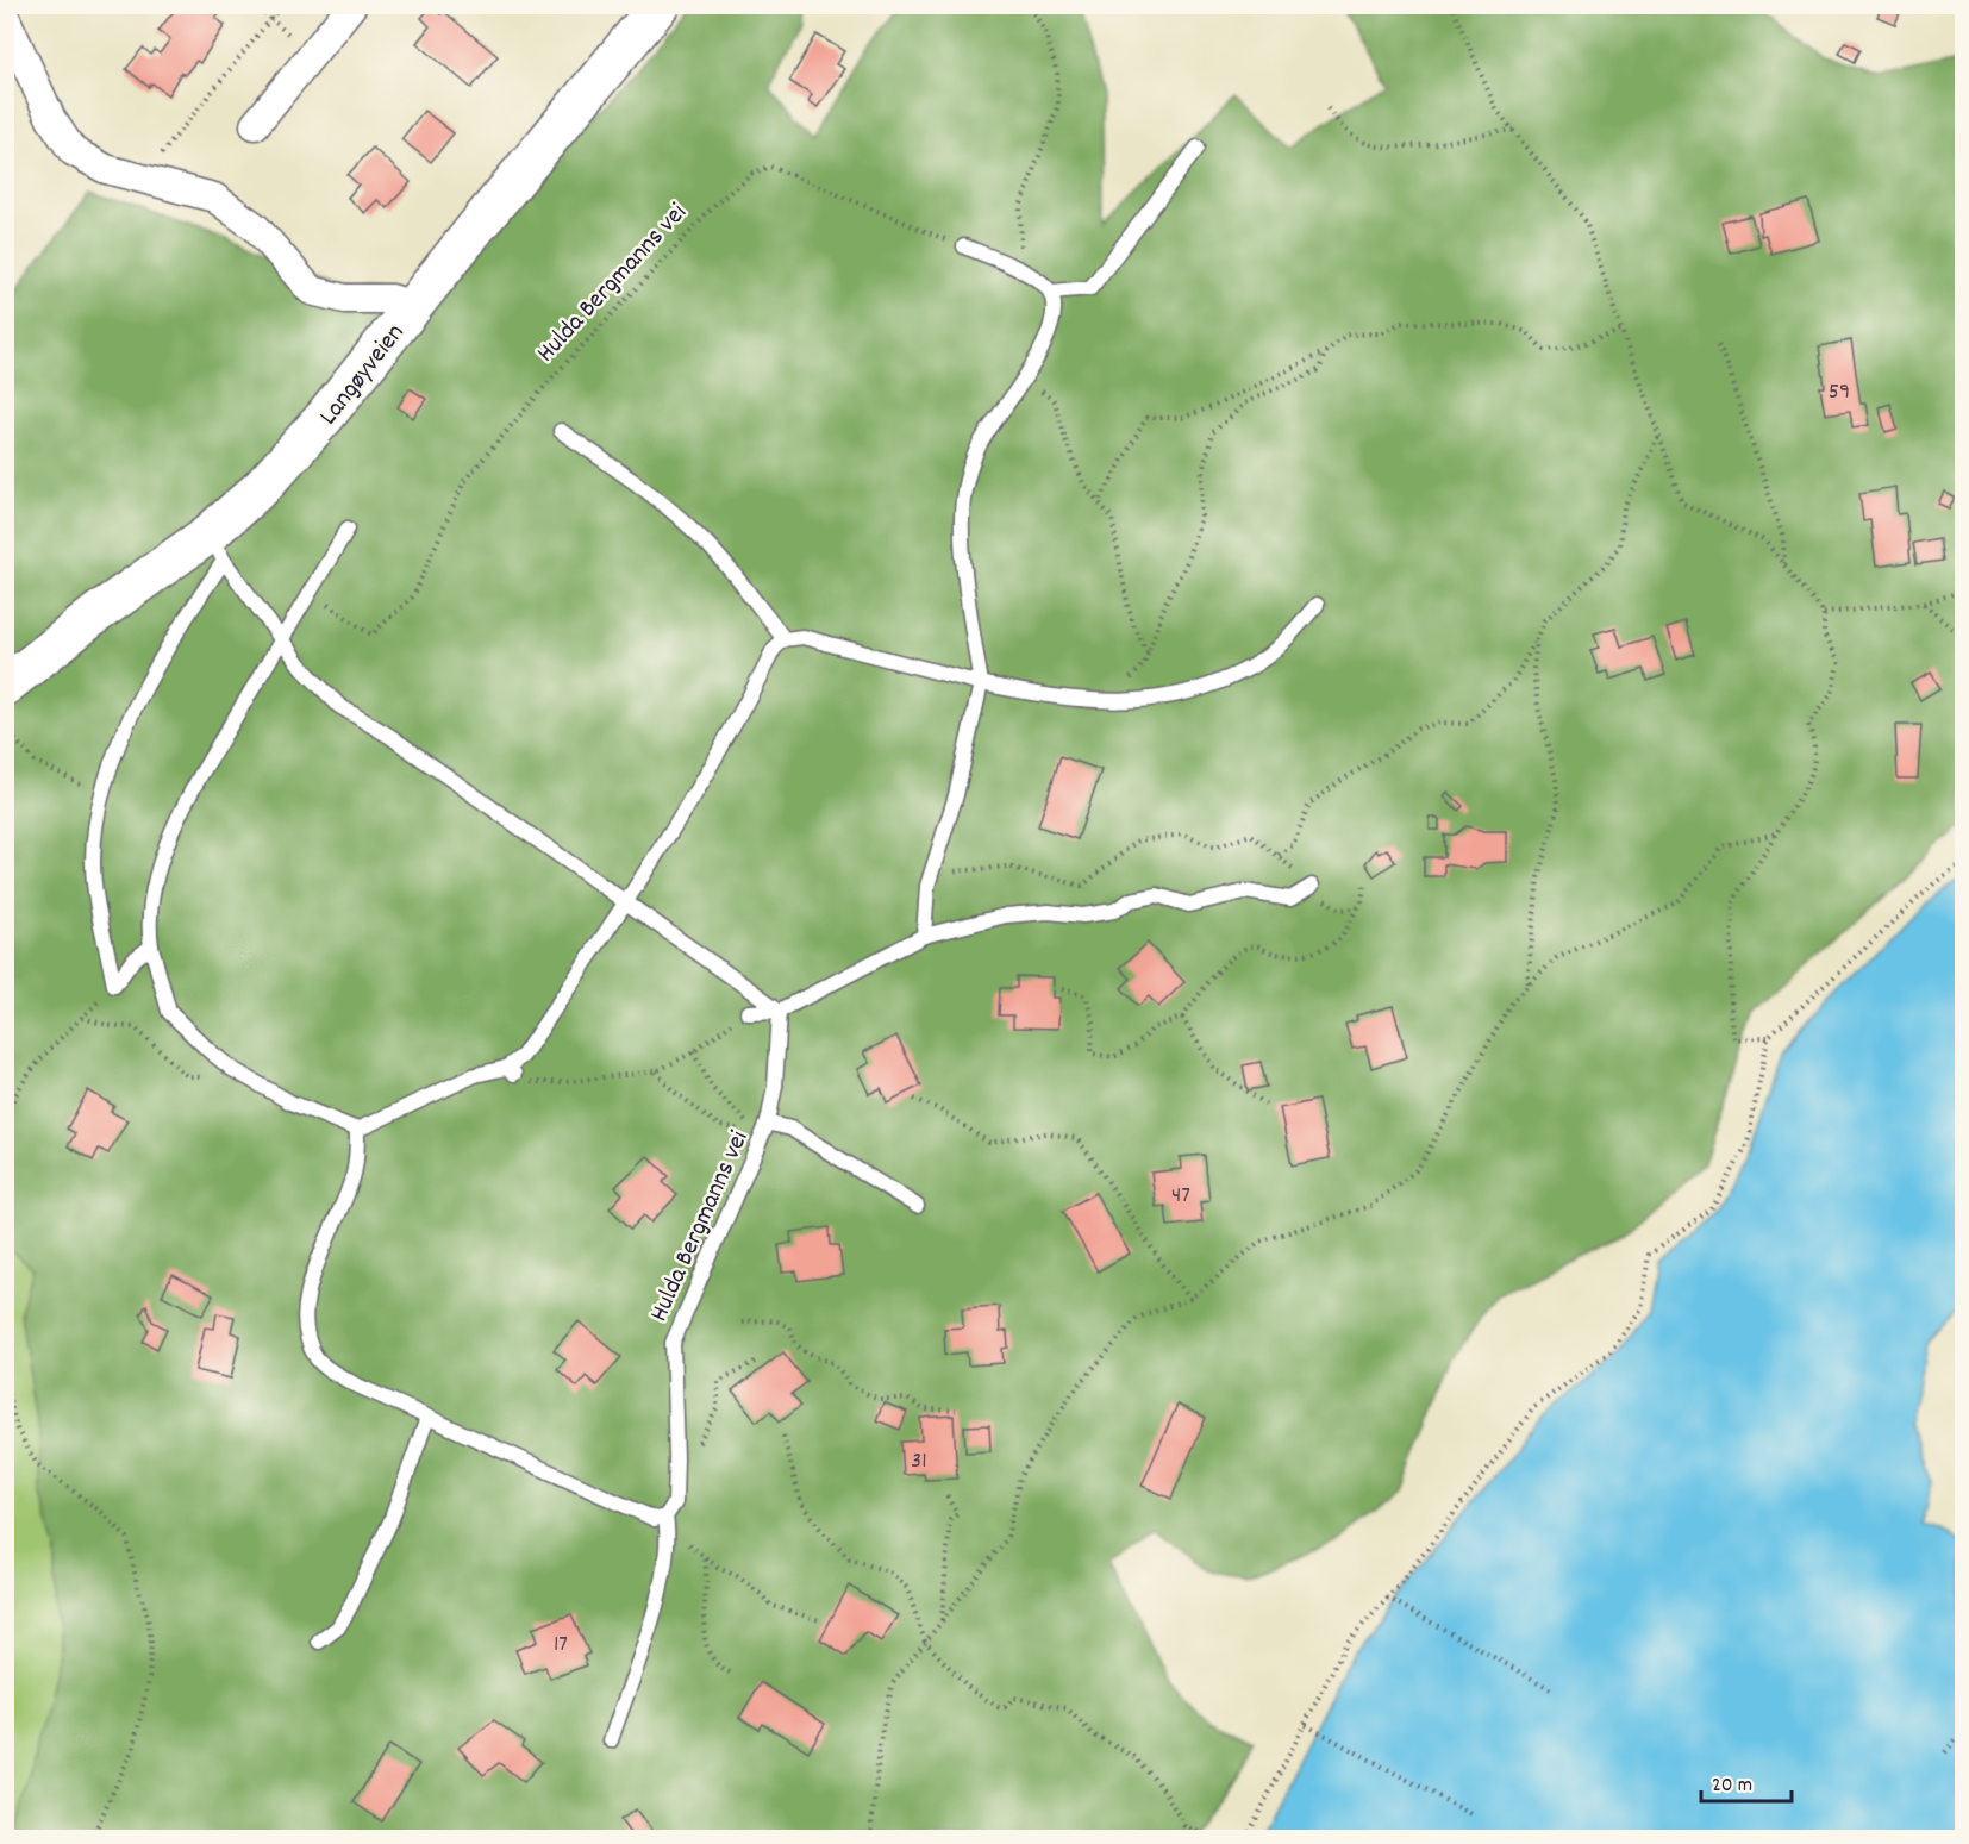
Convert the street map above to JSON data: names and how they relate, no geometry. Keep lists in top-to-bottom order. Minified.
{"streets":{"main road":["Langøyveien"],"lane":["Hulda Bergmanns vei"]},"house_numbers":["59","47","31","17"],"scale_bar":"20 m"}
